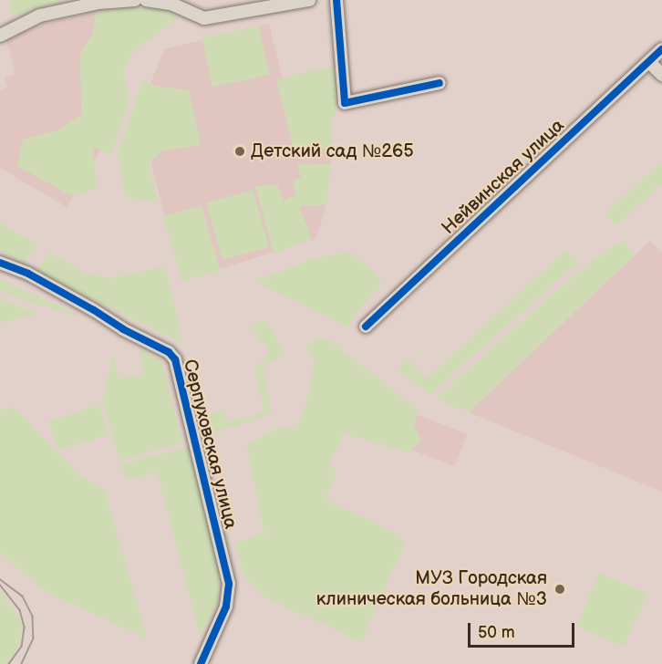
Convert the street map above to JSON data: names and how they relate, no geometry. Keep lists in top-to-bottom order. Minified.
{"streets":{"street":["Нейвинская улица","Серпуховская улица"]},"places":["Детский сад №265","МУЗ Городская клиническая больница №3"],"scale_bar":"50 m"}
